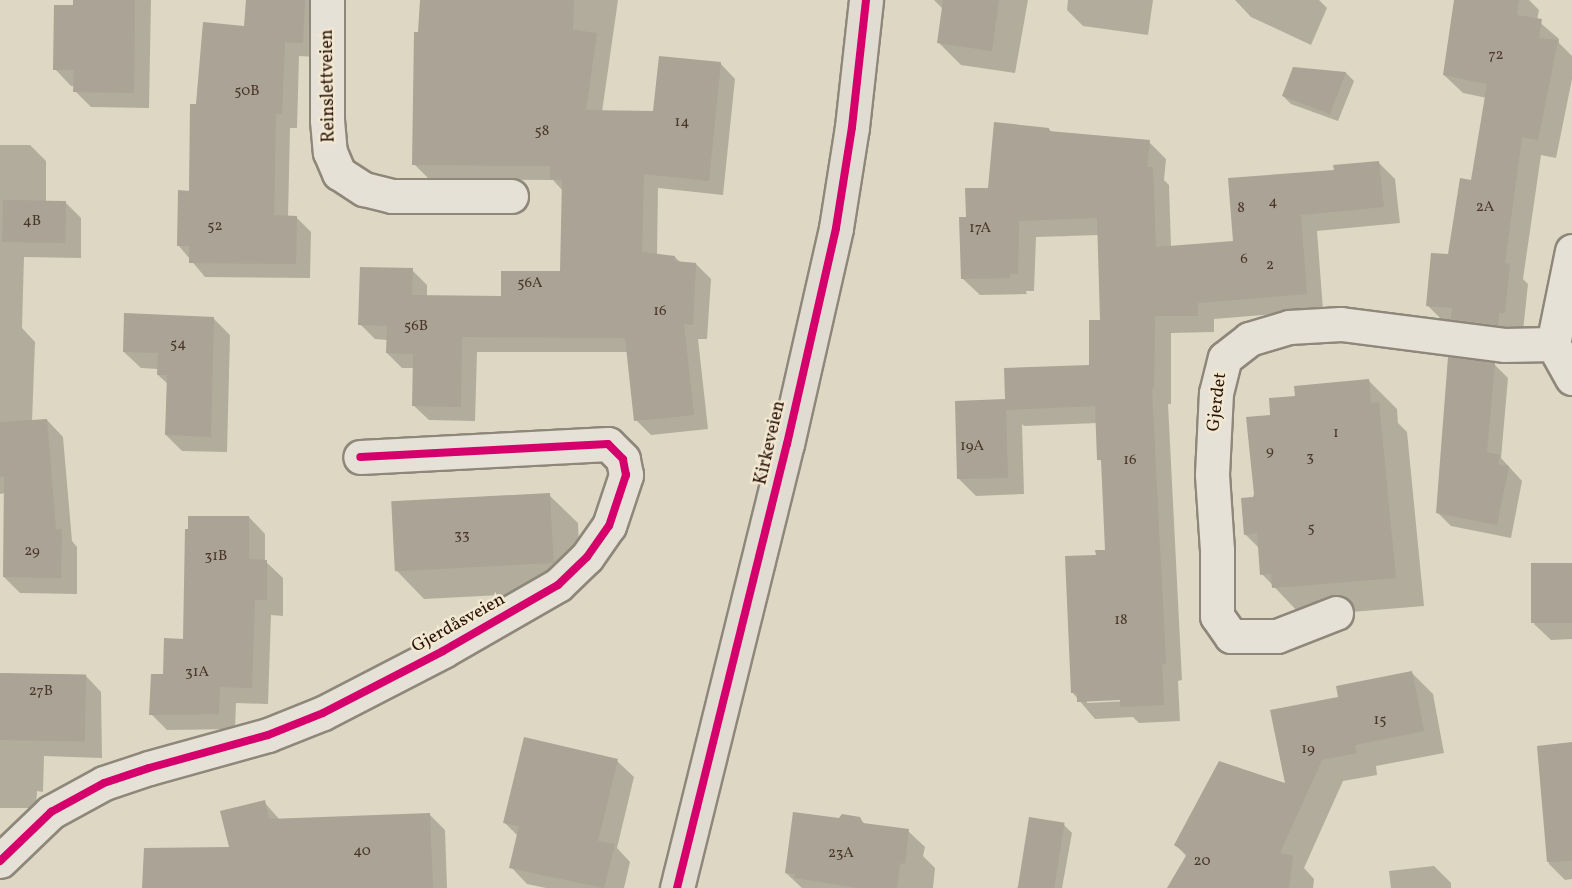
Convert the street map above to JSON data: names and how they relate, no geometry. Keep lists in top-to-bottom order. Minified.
{"streets":{"main road":["Kirkeveien"],"street":["Reinslettveien","Gjerdet","Gjerdåsveien"]},"house_numbers":["72","50B","14","58","4","2A","8","4B","52","17A","6","2","56A","16","56B","54","1","19A","9","3","16","5","33","29","31B","18","31A","27B","15","19","40","23A","20"]}
